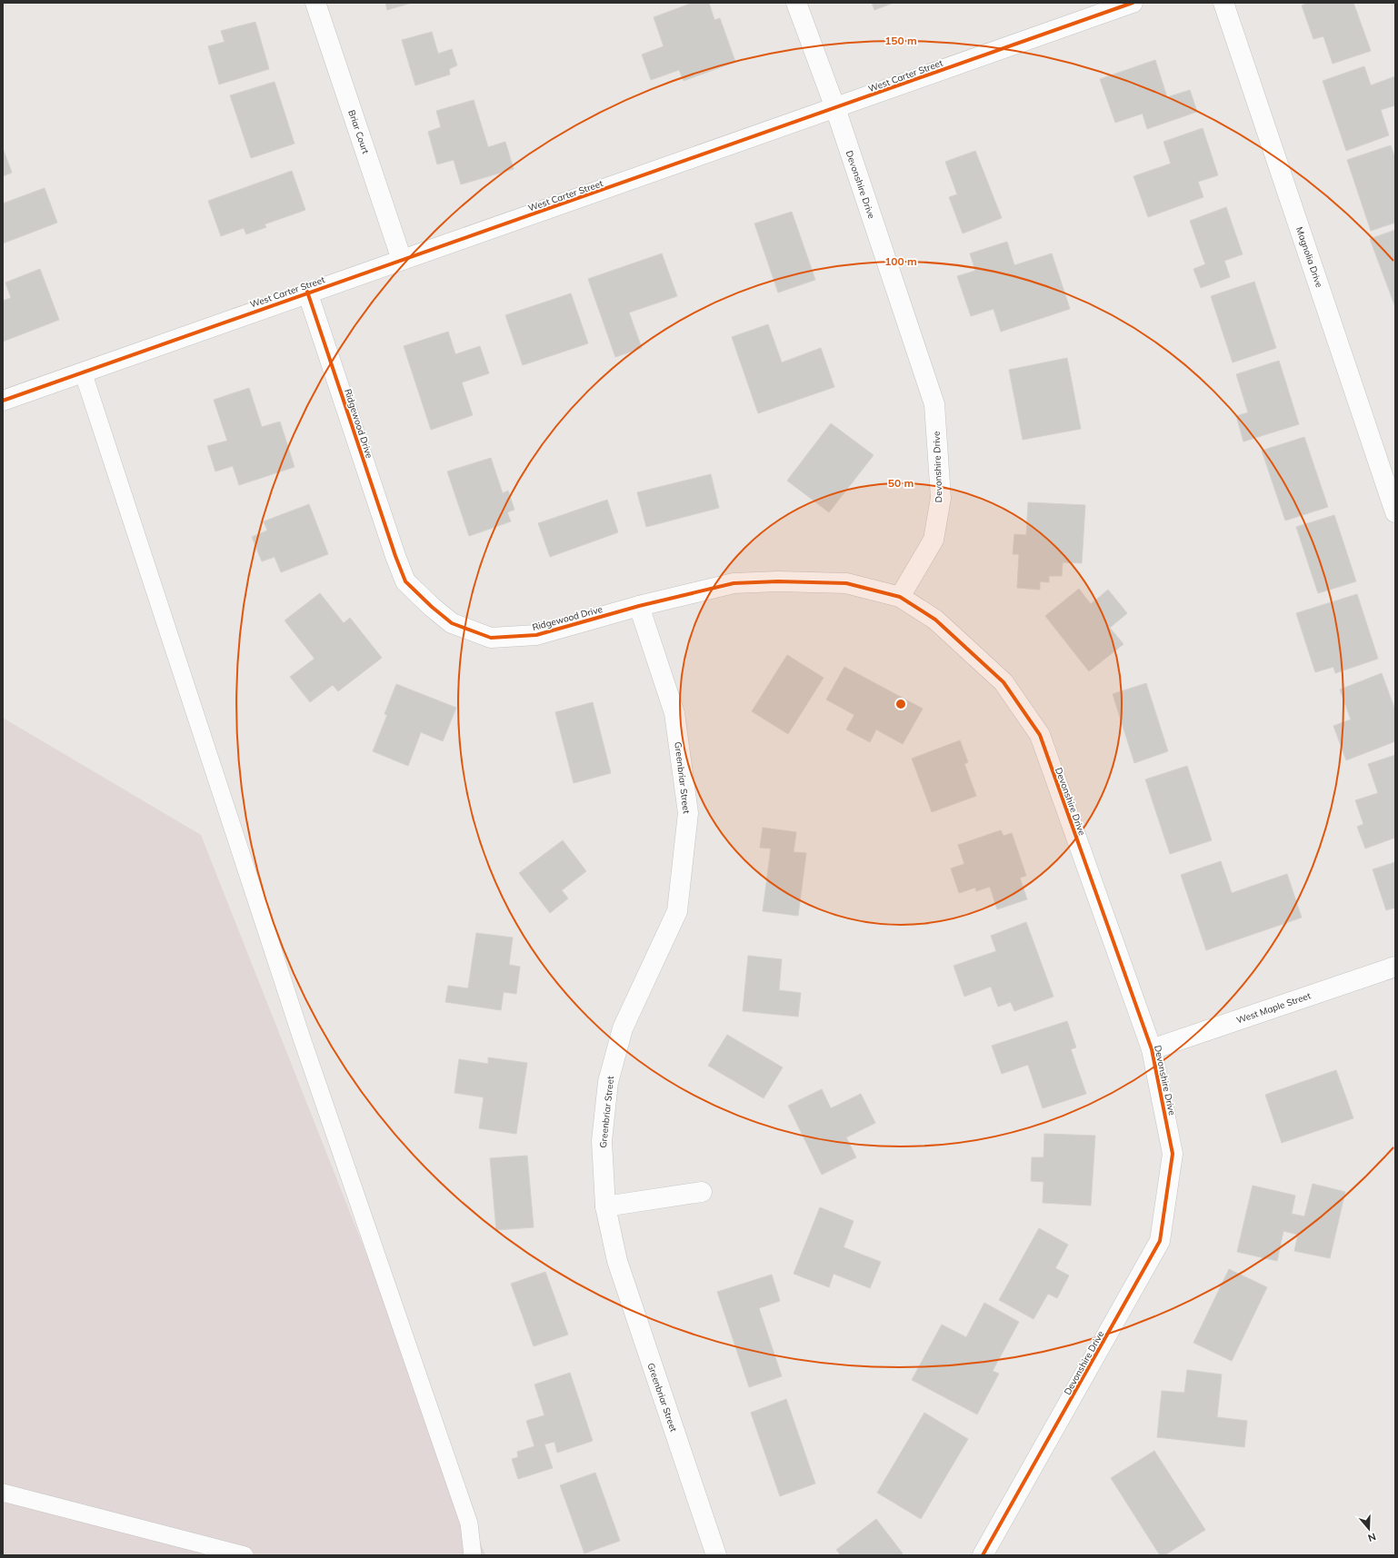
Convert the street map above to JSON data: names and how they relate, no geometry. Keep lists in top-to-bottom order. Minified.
{"streets":{"street":["West Carter Street","Briar Court","Devonshire Drive","Magnolia Drive","Ridgewood Drive","Greenbriar Street","West Maple Street"]},"crossings":[["West Carter Street","Briar Court"],["West Carter Street","Devonshire Drive"],["West Carter Street","Ridgewood Drive"],["Devonshire Drive","Ridgewood Drive"],["Devonshire Drive","West Maple Street"],["Ridgewood Drive","Greenbriar Street"]],"north":"bottom","rings":["150 m","100 m","50 m"]}
